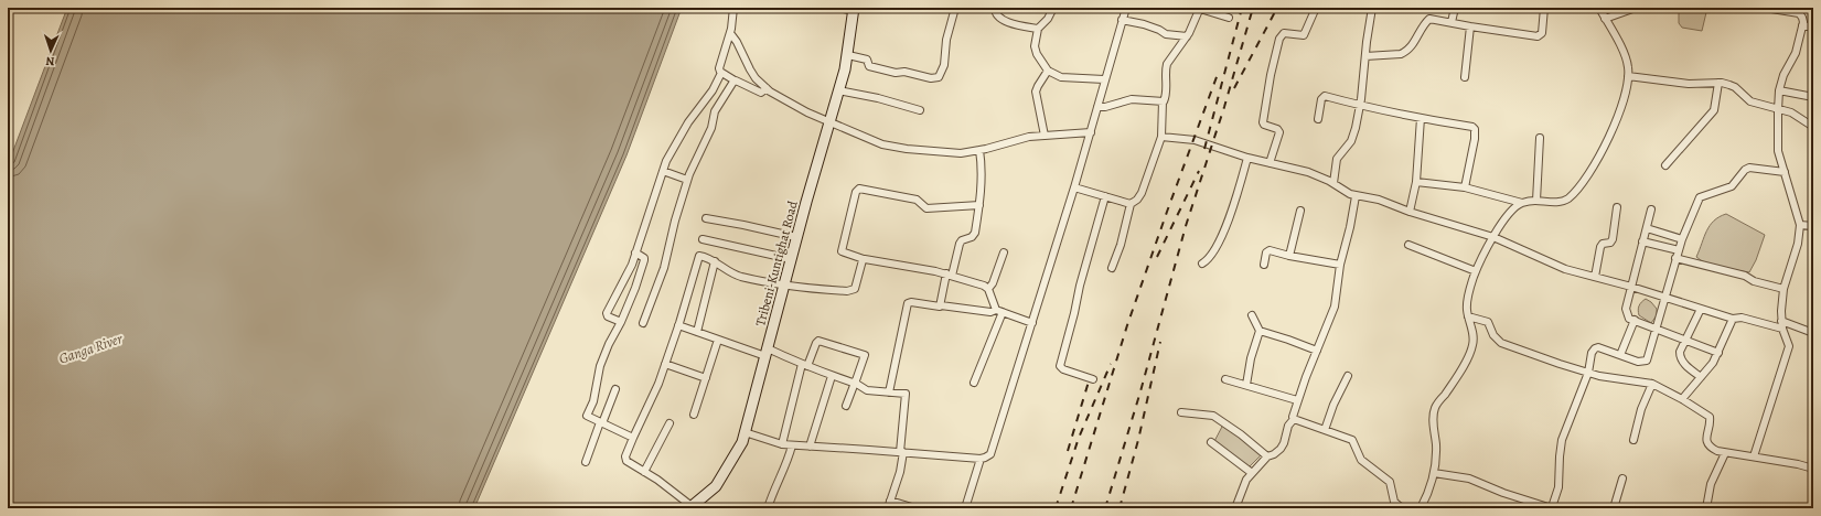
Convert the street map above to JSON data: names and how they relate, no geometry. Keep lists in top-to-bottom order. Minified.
{"streets":{"main road":["Tribeni-Kuntighat Road"]},"water":["Ganga River"],"north":"bottom"}
